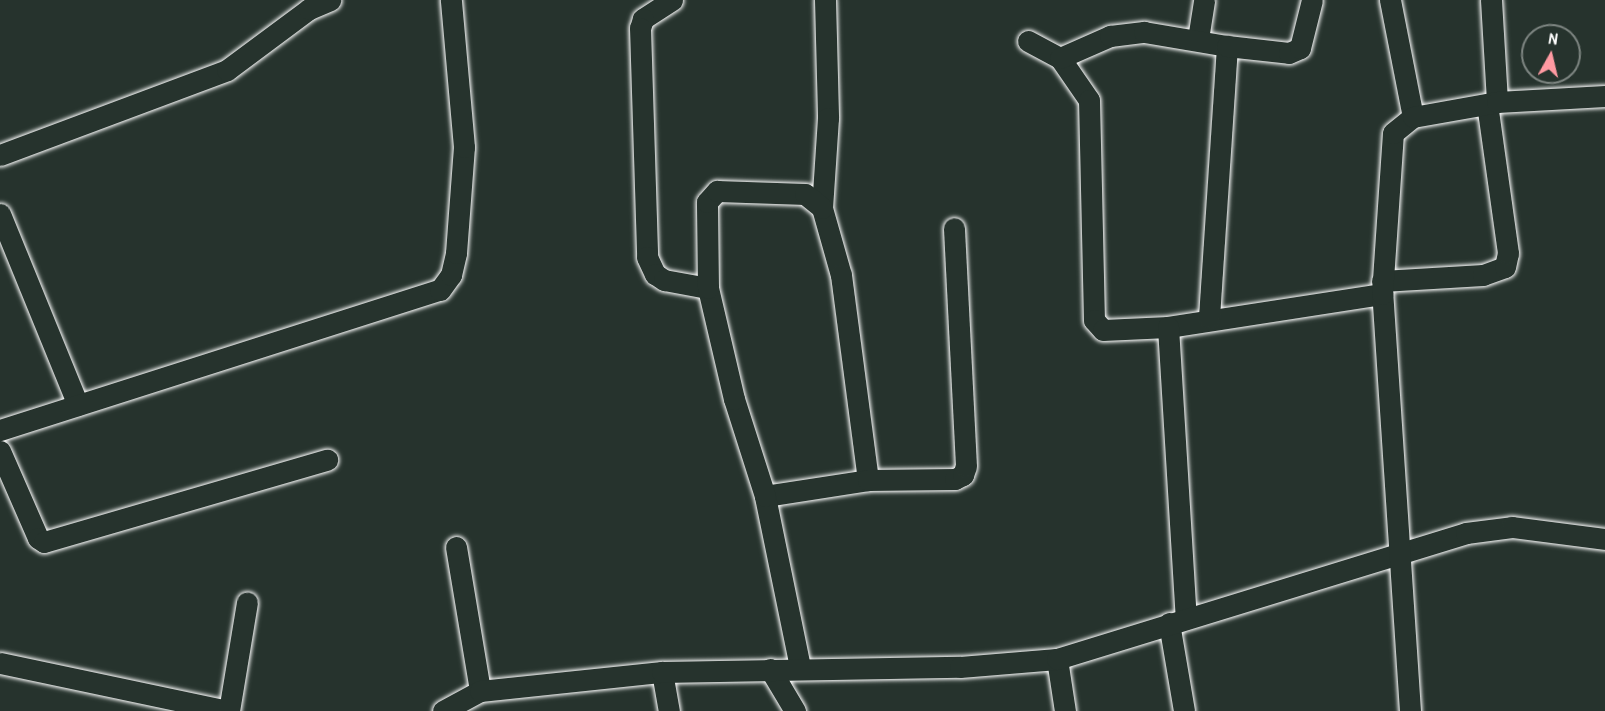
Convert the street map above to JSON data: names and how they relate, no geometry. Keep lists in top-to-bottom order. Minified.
{"north":"top"}
